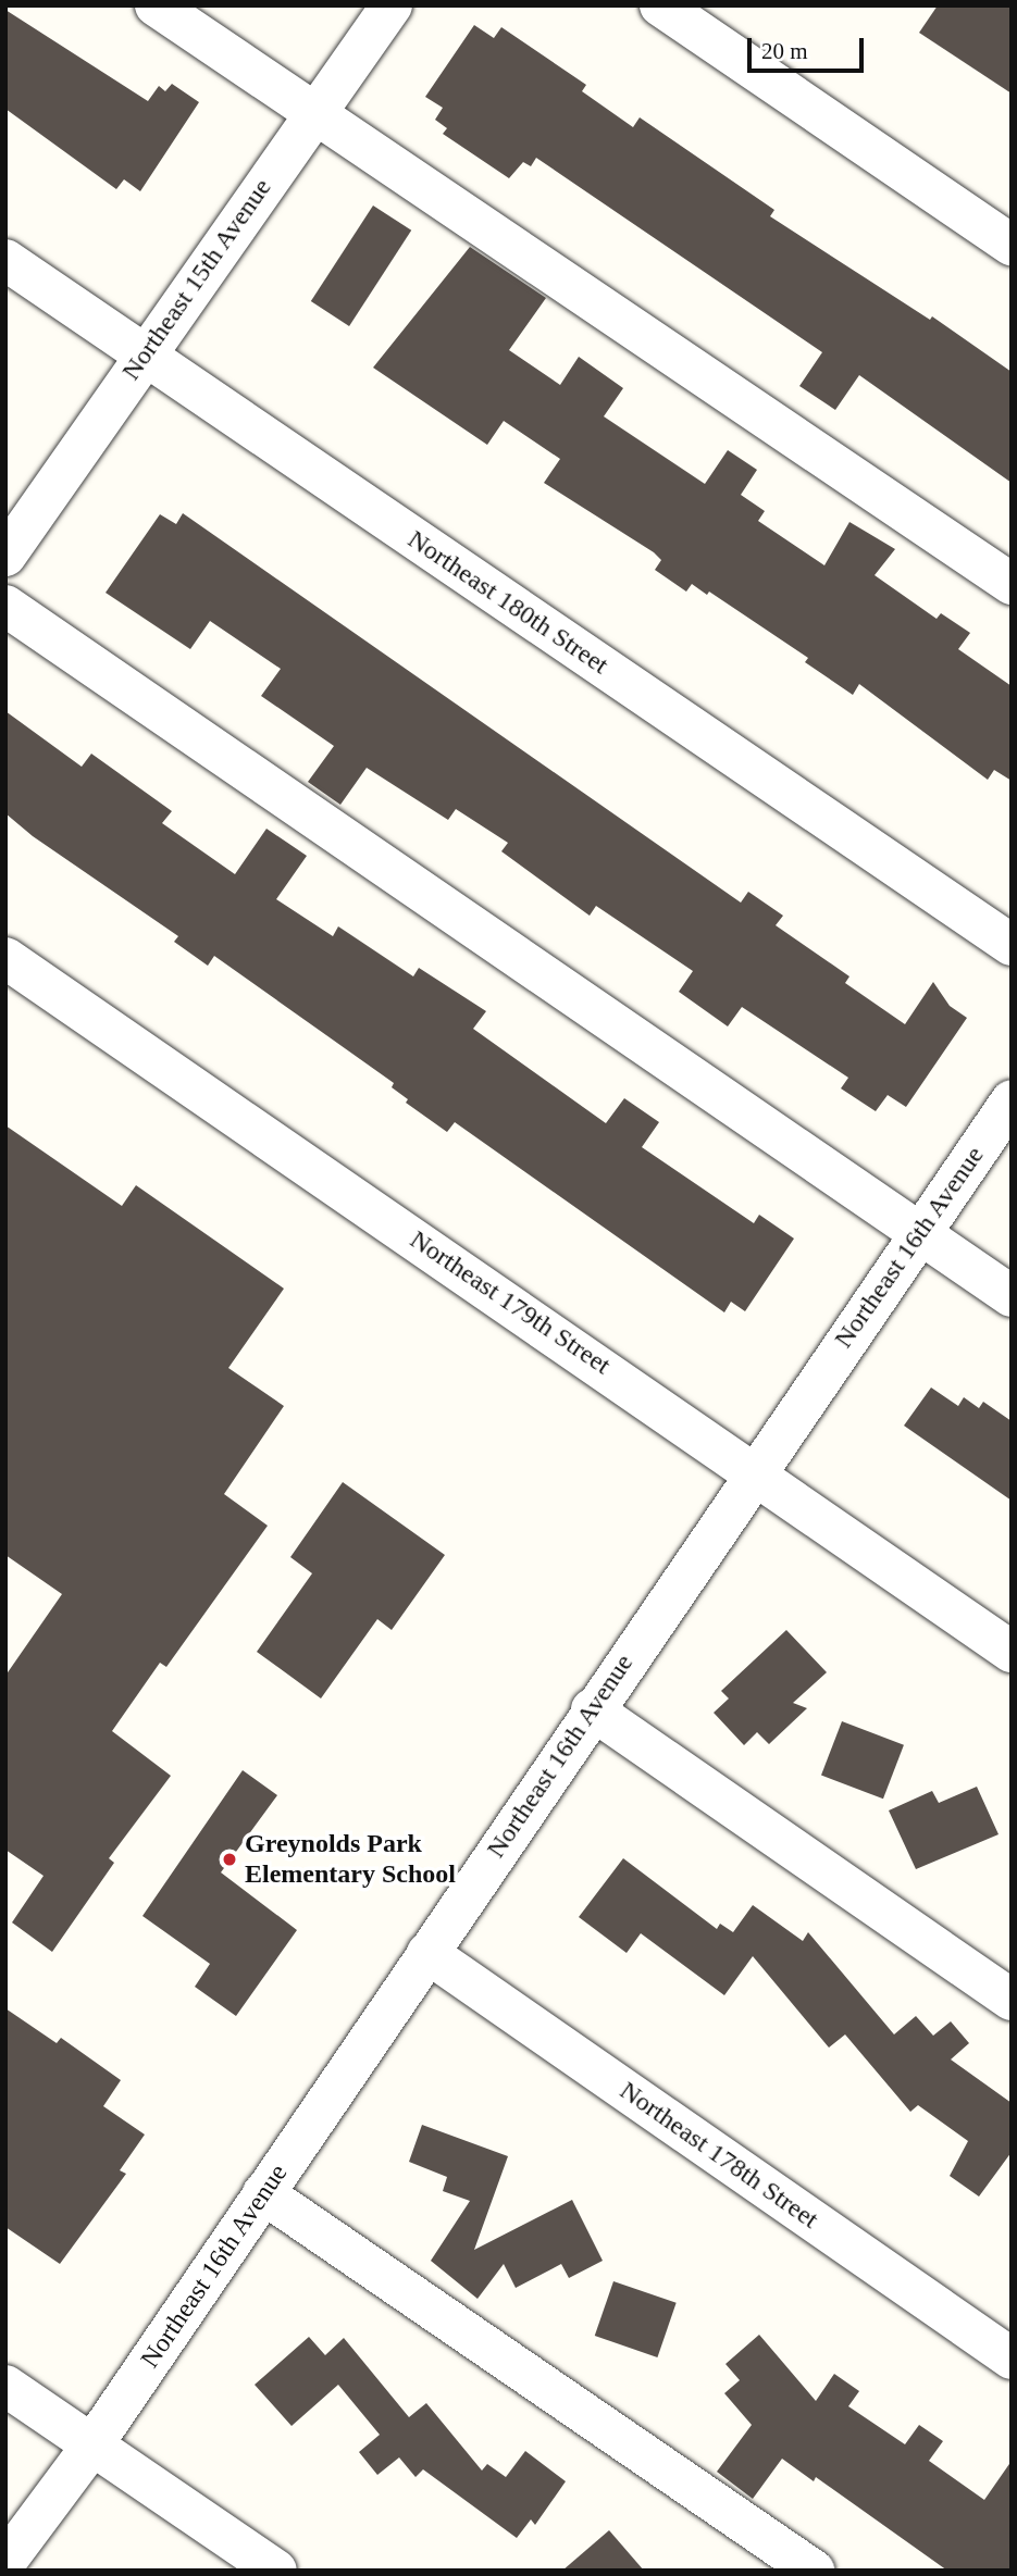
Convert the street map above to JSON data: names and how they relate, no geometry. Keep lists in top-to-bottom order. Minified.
{"streets":{"street":["Northeast 15th Avenue","Northeast 180th Street","Northeast 16th Avenue","Northeast 179th Street","Northeast 178th Street"]},"crossings":[["Northeast 15th Avenue","Northeast 180th Street"],["Northeast 16th Avenue","Northeast 179th Street"],["Northeast 16th Avenue","Northeast 178th Street"]],"places":["Greynolds Park Elementary School"],"scale_bar":"20 m"}
